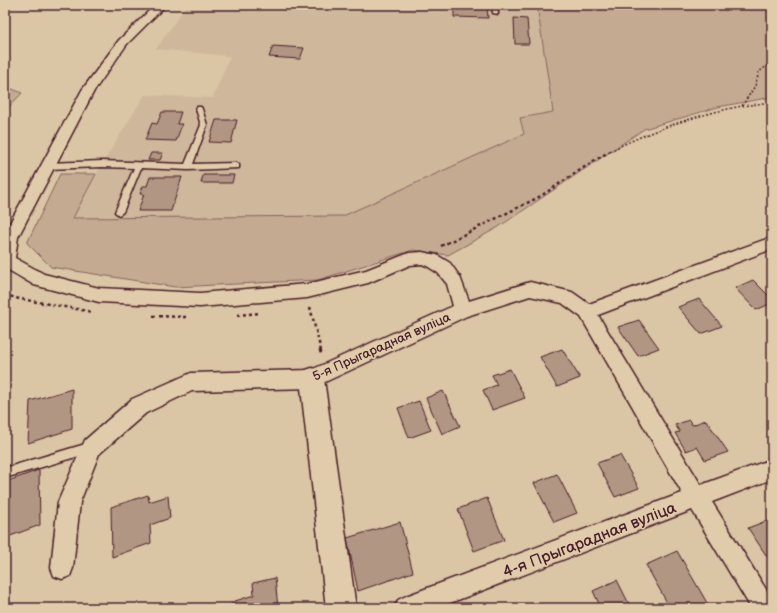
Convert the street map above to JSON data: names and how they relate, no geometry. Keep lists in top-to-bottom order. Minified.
{"streets":{"street":["5-я Прыгарадная вуліца","4-я Прыгарадная вуліца"]}}
